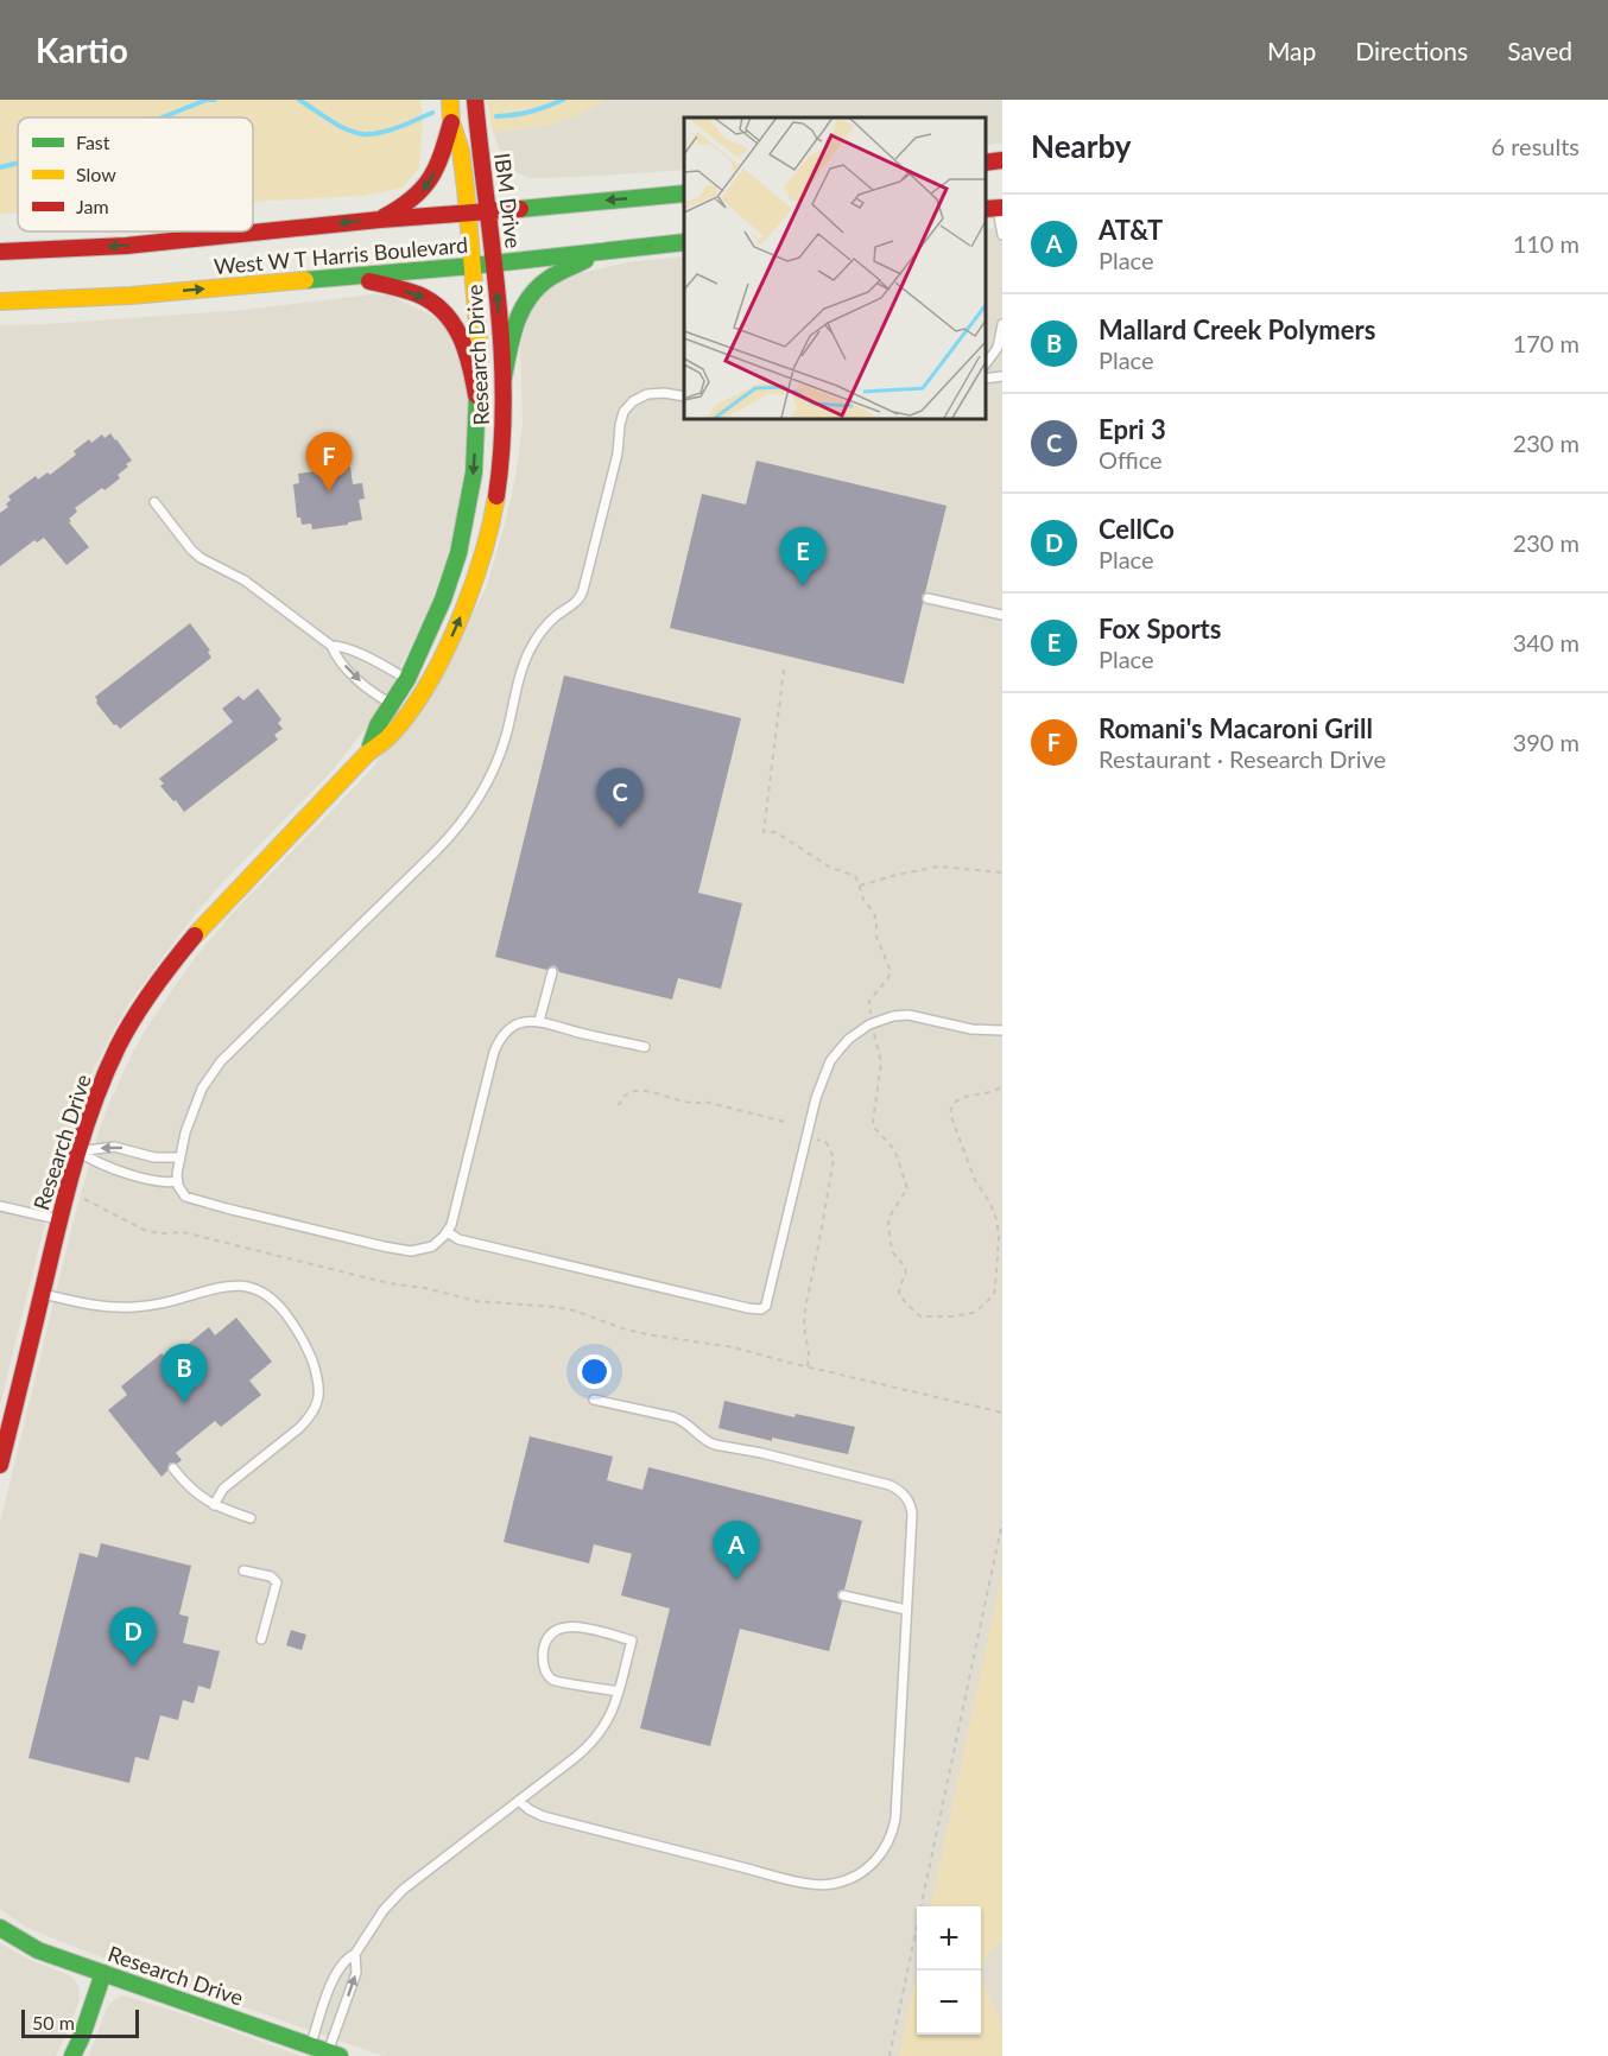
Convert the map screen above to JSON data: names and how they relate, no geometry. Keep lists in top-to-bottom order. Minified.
{"streets":{"street":["IBM Drive","West W T Harris Boulevard","Research Drive"]},"crossings":[["IBM Drive","West W T Harris Boulevard"],["IBM Drive","Research Drive"],["West W T Harris Boulevard","Research Drive"]],"legend":["Fast","Slow","Jam"],"scale_bar":"50 m","page":{"header":"Kartio","nav":["Map","Directions","Saved"],"heading":["Nearby","6 results"],"list":[{"mark":"A","name":"AT&T","note":"Place","value":"110 m"},{"mark":"B","name":"Mallard Creek Polymers","note":"Place","value":"170 m"},{"mark":"C","name":"Epri 3","note":"Office","value":"230 m"},{"mark":"D","name":"CellCo","note":"Place","value":"230 m"},{"mark":"E","name":"Fox Sports","note":"Place","value":"340 m"},{"mark":"F","name":"Romani's Macaroni Grill","note":"Restaurant · Research Drive","value":"390 m"}],"pins":["F","E","C","B","A","D"],"map_buttons":["+","−"],"scale":"50 m"}}
